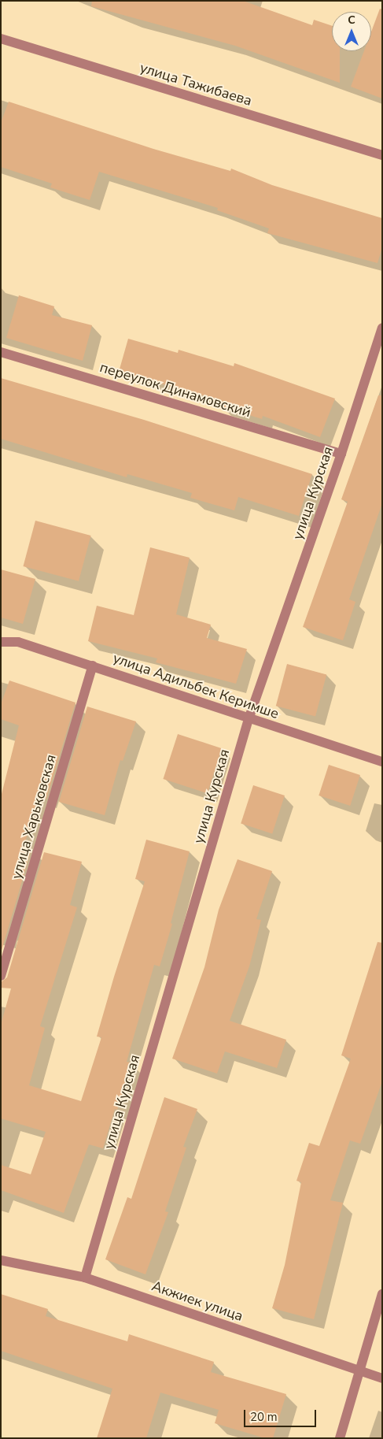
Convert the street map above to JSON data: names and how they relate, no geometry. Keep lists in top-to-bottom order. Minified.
{"streets":{"street":["улица Тажибаева","переулок Динамовский","улица Курская","улица Адильбек Керимше","улица Харьковская","Акжиек улица"]},"crossings":[["переулок Динамовский","улица Курская"],["улица Курская","улица Адильбек Керимше"],["улица Курская","Акжиек улица"],["улица Адильбек Керимше","улица Харьковская"]],"scale_bar":"20 m","north":"top"}
